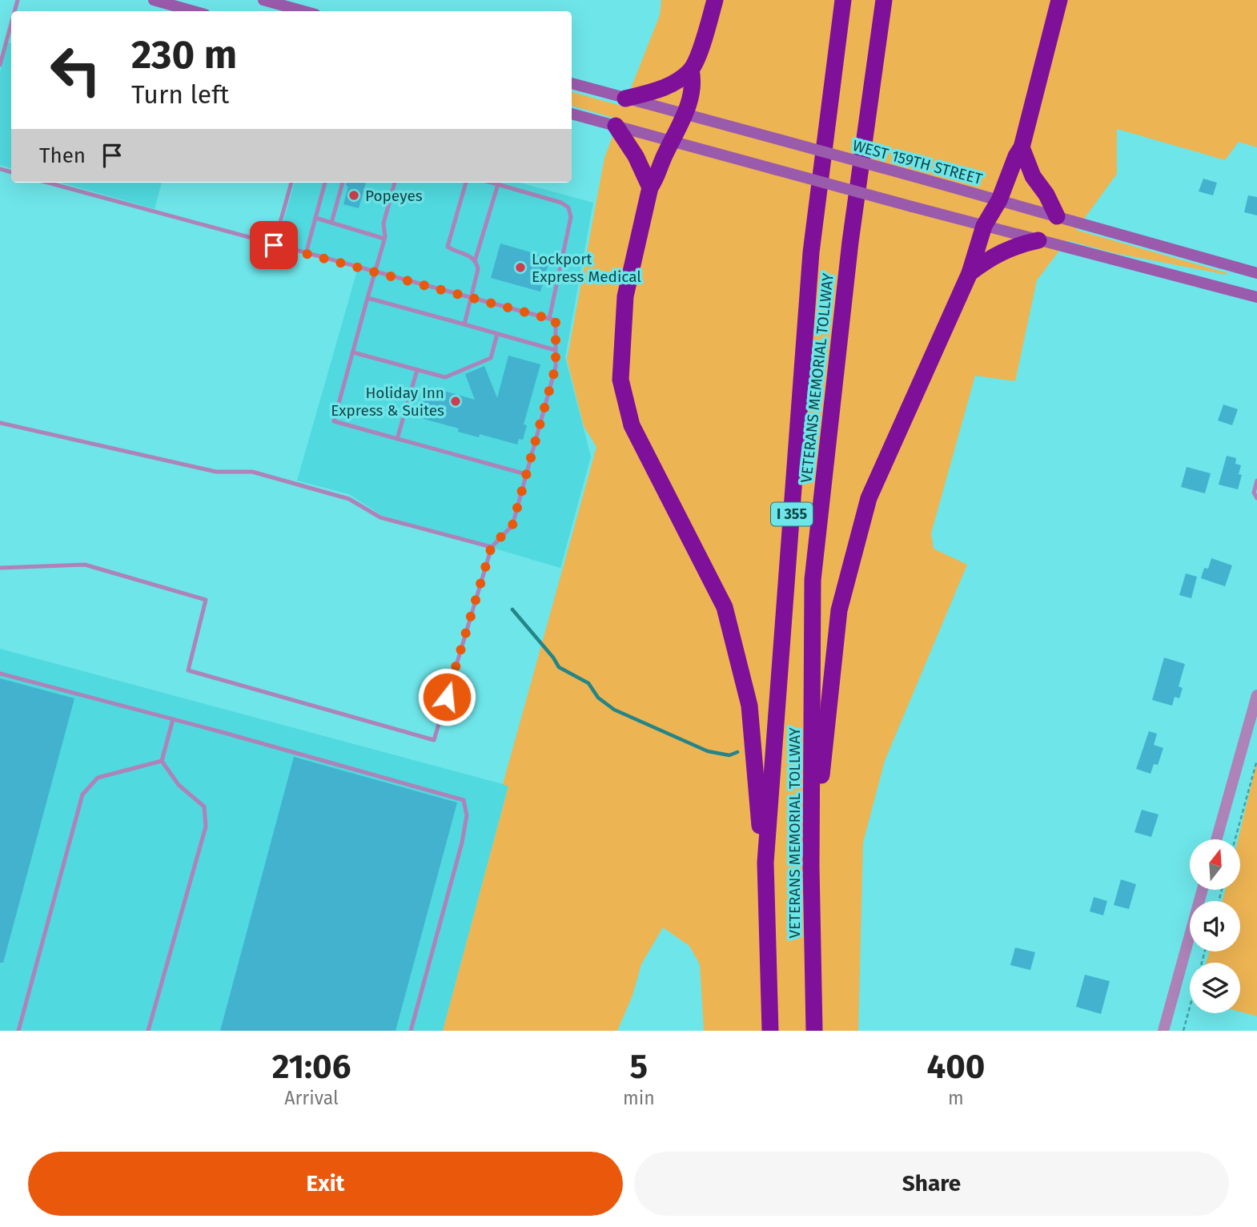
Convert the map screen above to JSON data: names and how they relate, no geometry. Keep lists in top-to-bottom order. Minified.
{"streets":{"highway":["VETERANS MEMORIAL TOLLWAY","I 355"],"main road":["WEST 159TH STREET"]},"places":["Popeyes","Lockport Express Medical","Holiday Inn Express & Suites"],"north":"top","page":{"turn":["230 m","Turn left"],"then":"Then","eta":["21:06","Arrival","5","min","400","m"],"buttons":["Exit","Share"]}}
